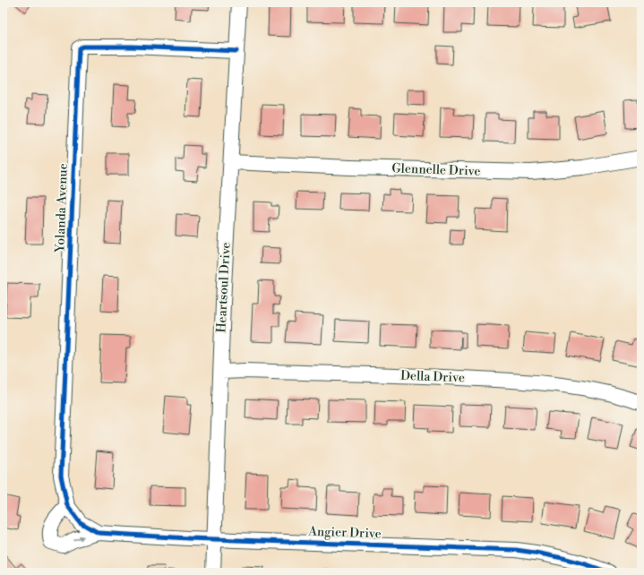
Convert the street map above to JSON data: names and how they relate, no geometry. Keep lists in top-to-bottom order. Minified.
{"streets":{"street":["Glennelle Drive","Yolanda Avenue","Heartsoul Drive","Della Drive","Angier Drive"]},"crossings":[["Glennelle Drive","Heartsoul Drive"],["Yolanda Avenue","Heartsoul Drive"],["Yolanda Avenue","Angier Drive"],["Heartsoul Drive","Della Drive"],["Heartsoul Drive","Angier Drive"]]}
